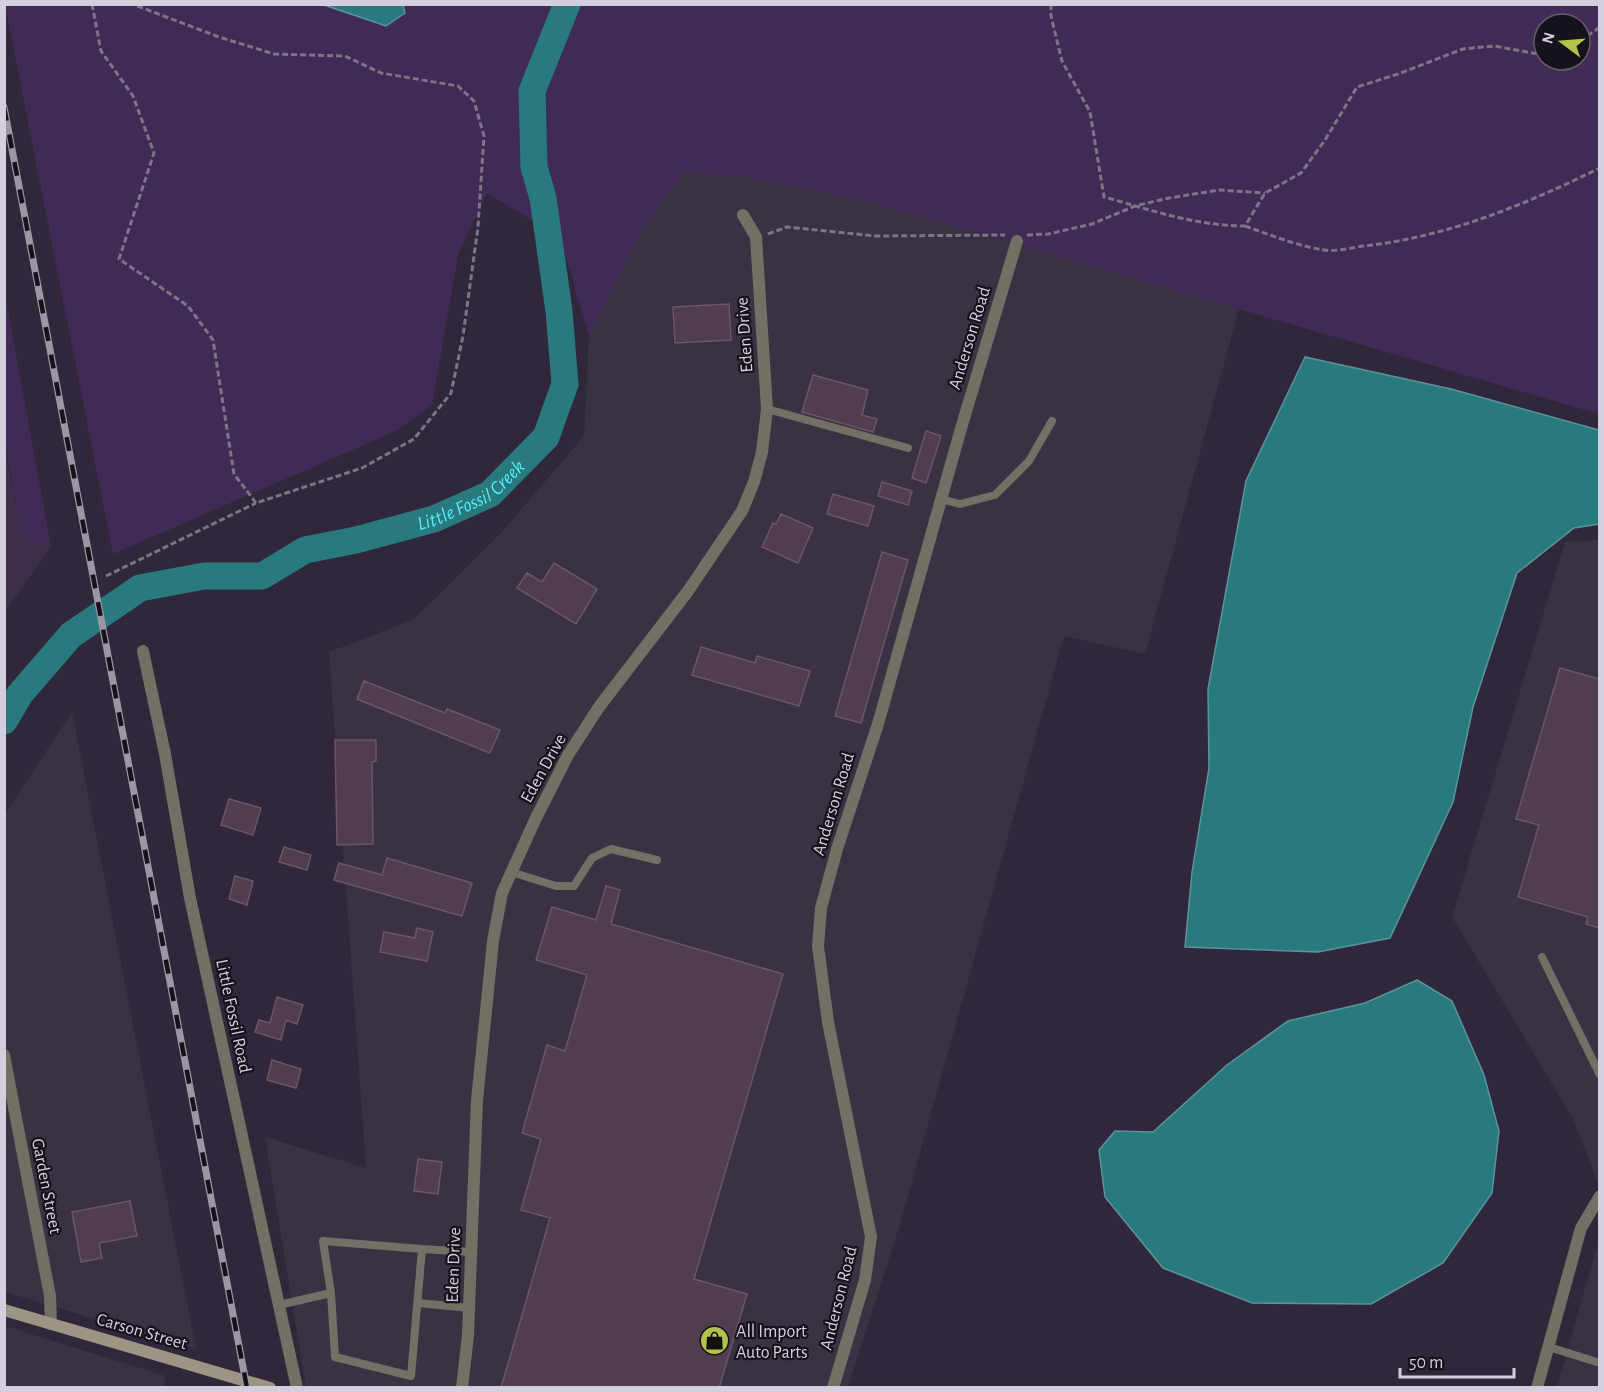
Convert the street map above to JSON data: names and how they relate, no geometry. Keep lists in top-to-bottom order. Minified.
{"streets":{"street":["Eden Drive","Anderson Road","Little Fossil Road","Garden Street","Carson Street"]},"crossings":[["Garden Street","Carson Street"]],"water":["Little Fossil Creek"],"places":{"shop":["All Import Auto Parts"]},"scale_bar":"50 m","north":"left"}
